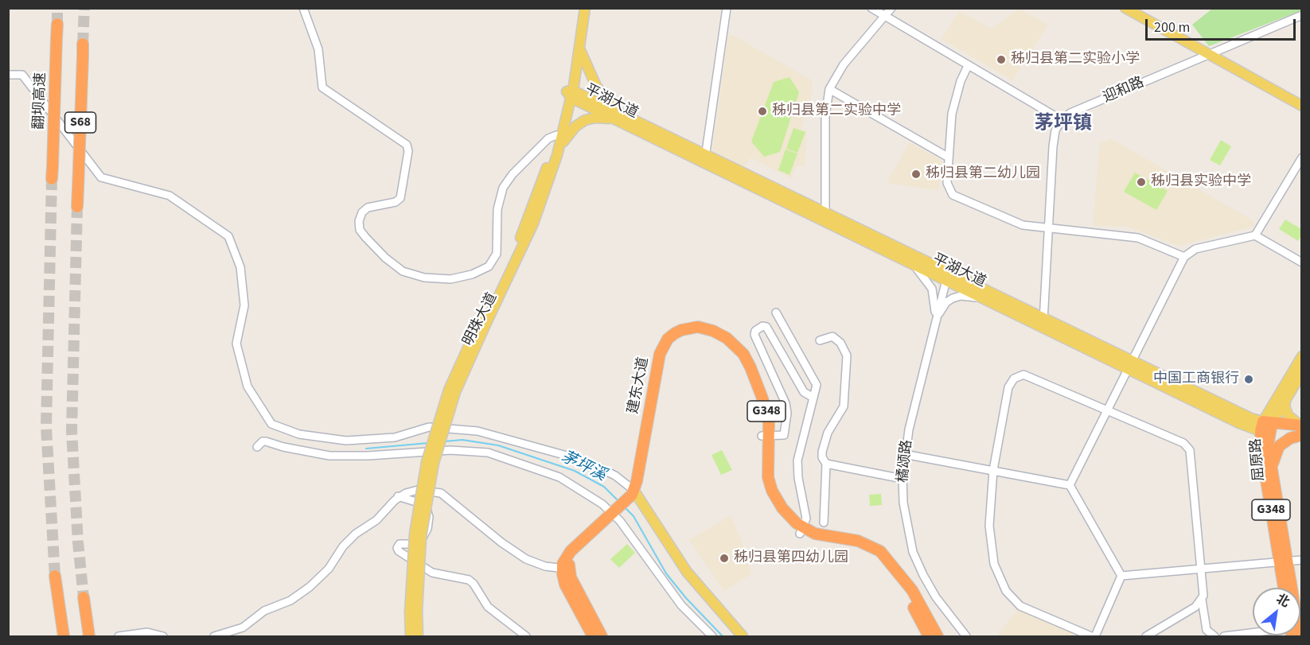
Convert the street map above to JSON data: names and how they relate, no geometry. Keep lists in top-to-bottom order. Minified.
{"streets":{"highway":["翻坝高速","平湖大道","S68","建东大道","G348","屈原路"],"main road":["明珠大道"],"street":["迎和路","橘颂路"]},"crossings":[["平湖大道","明珠大道"],["平湖大道","屈原路"],["平湖大道","橘颂路"]],"districts":["茅坪镇"],"water":["茅坪溪"],"places":["秭归县第二实验小学","秭归县第二实验中学","秭归县第二幼儿园","秭归县实验中学","中国工商银行","秭归县第四幼儿园"],"scale_bar":"200 m","north":"top right"}
